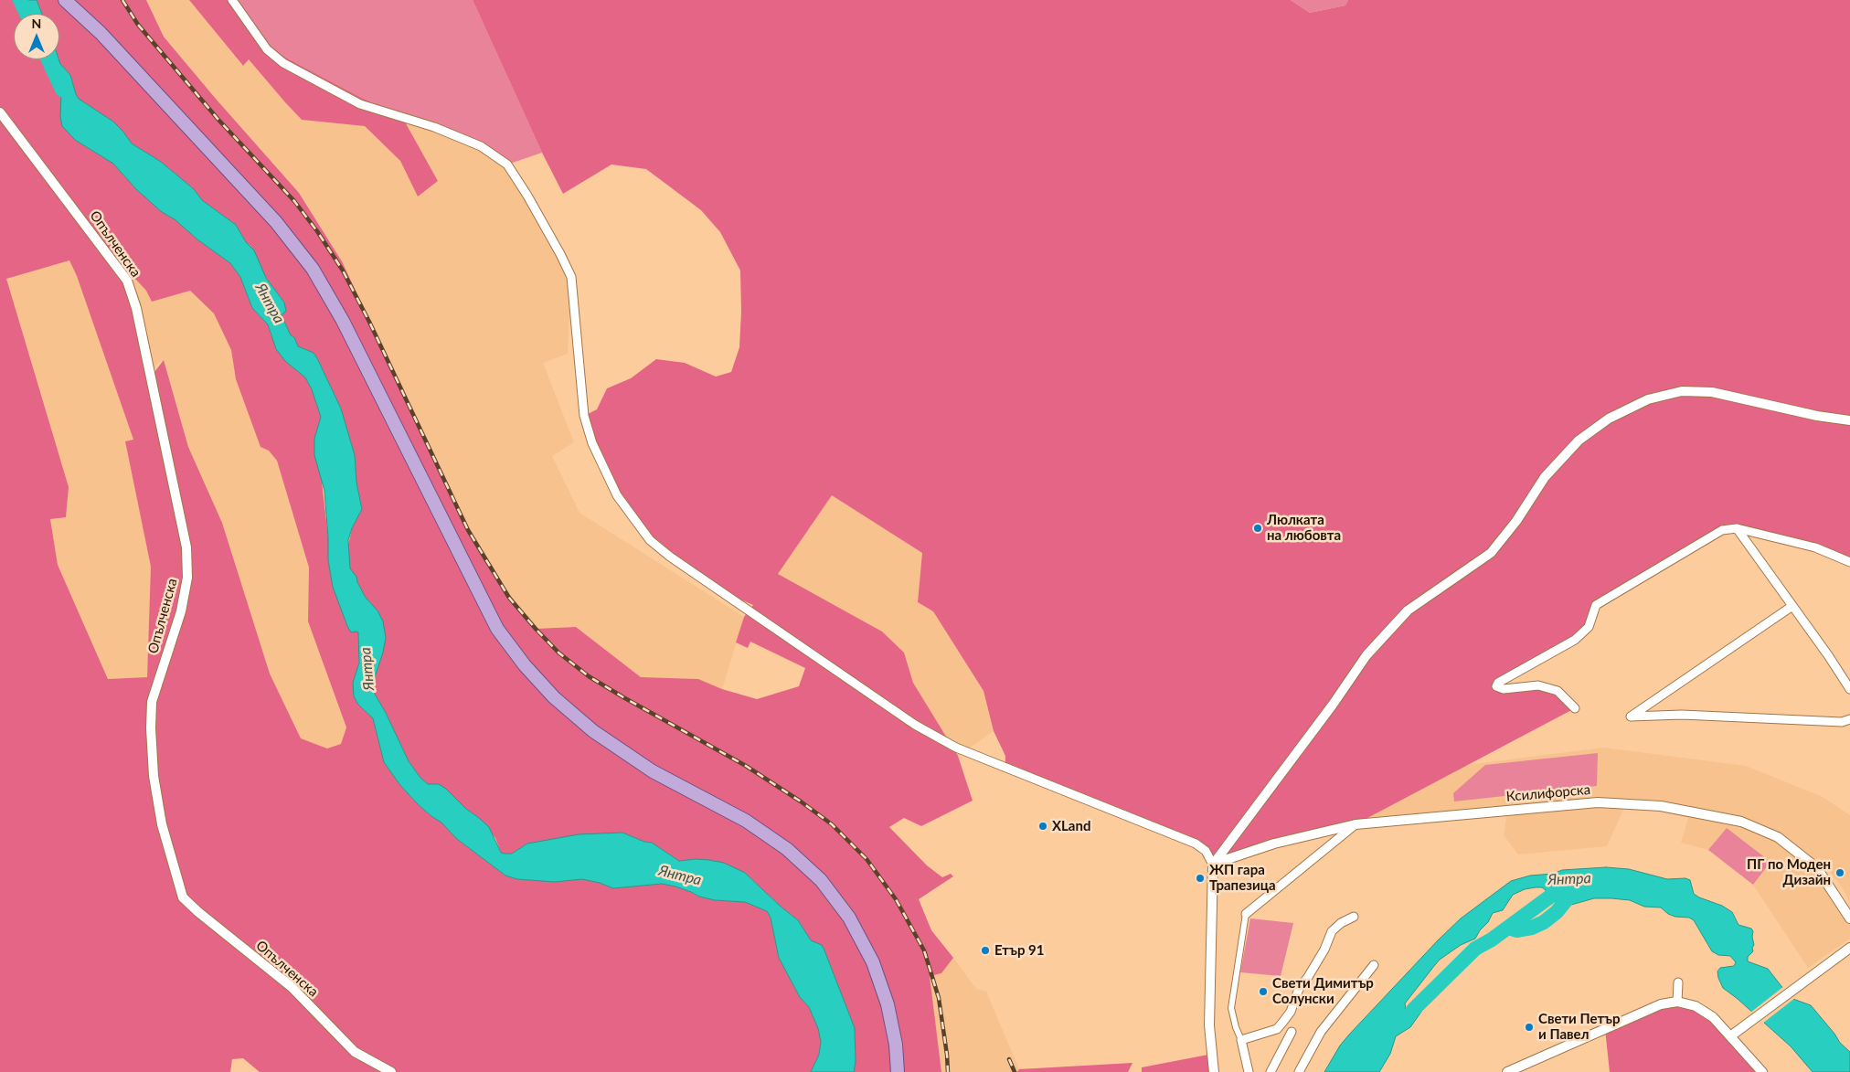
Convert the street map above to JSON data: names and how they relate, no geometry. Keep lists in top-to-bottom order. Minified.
{"streets":{"street":["Опълченска","Ксилифорска"]},"water":["Янтра"],"places":["Люлката на любовта","XLand","ПГ по Моден Дизайн","ЖП гара Трапезица","Етър 91","Свети Димитър Солунски","Свети Петър и Павел"],"north":"top"}
